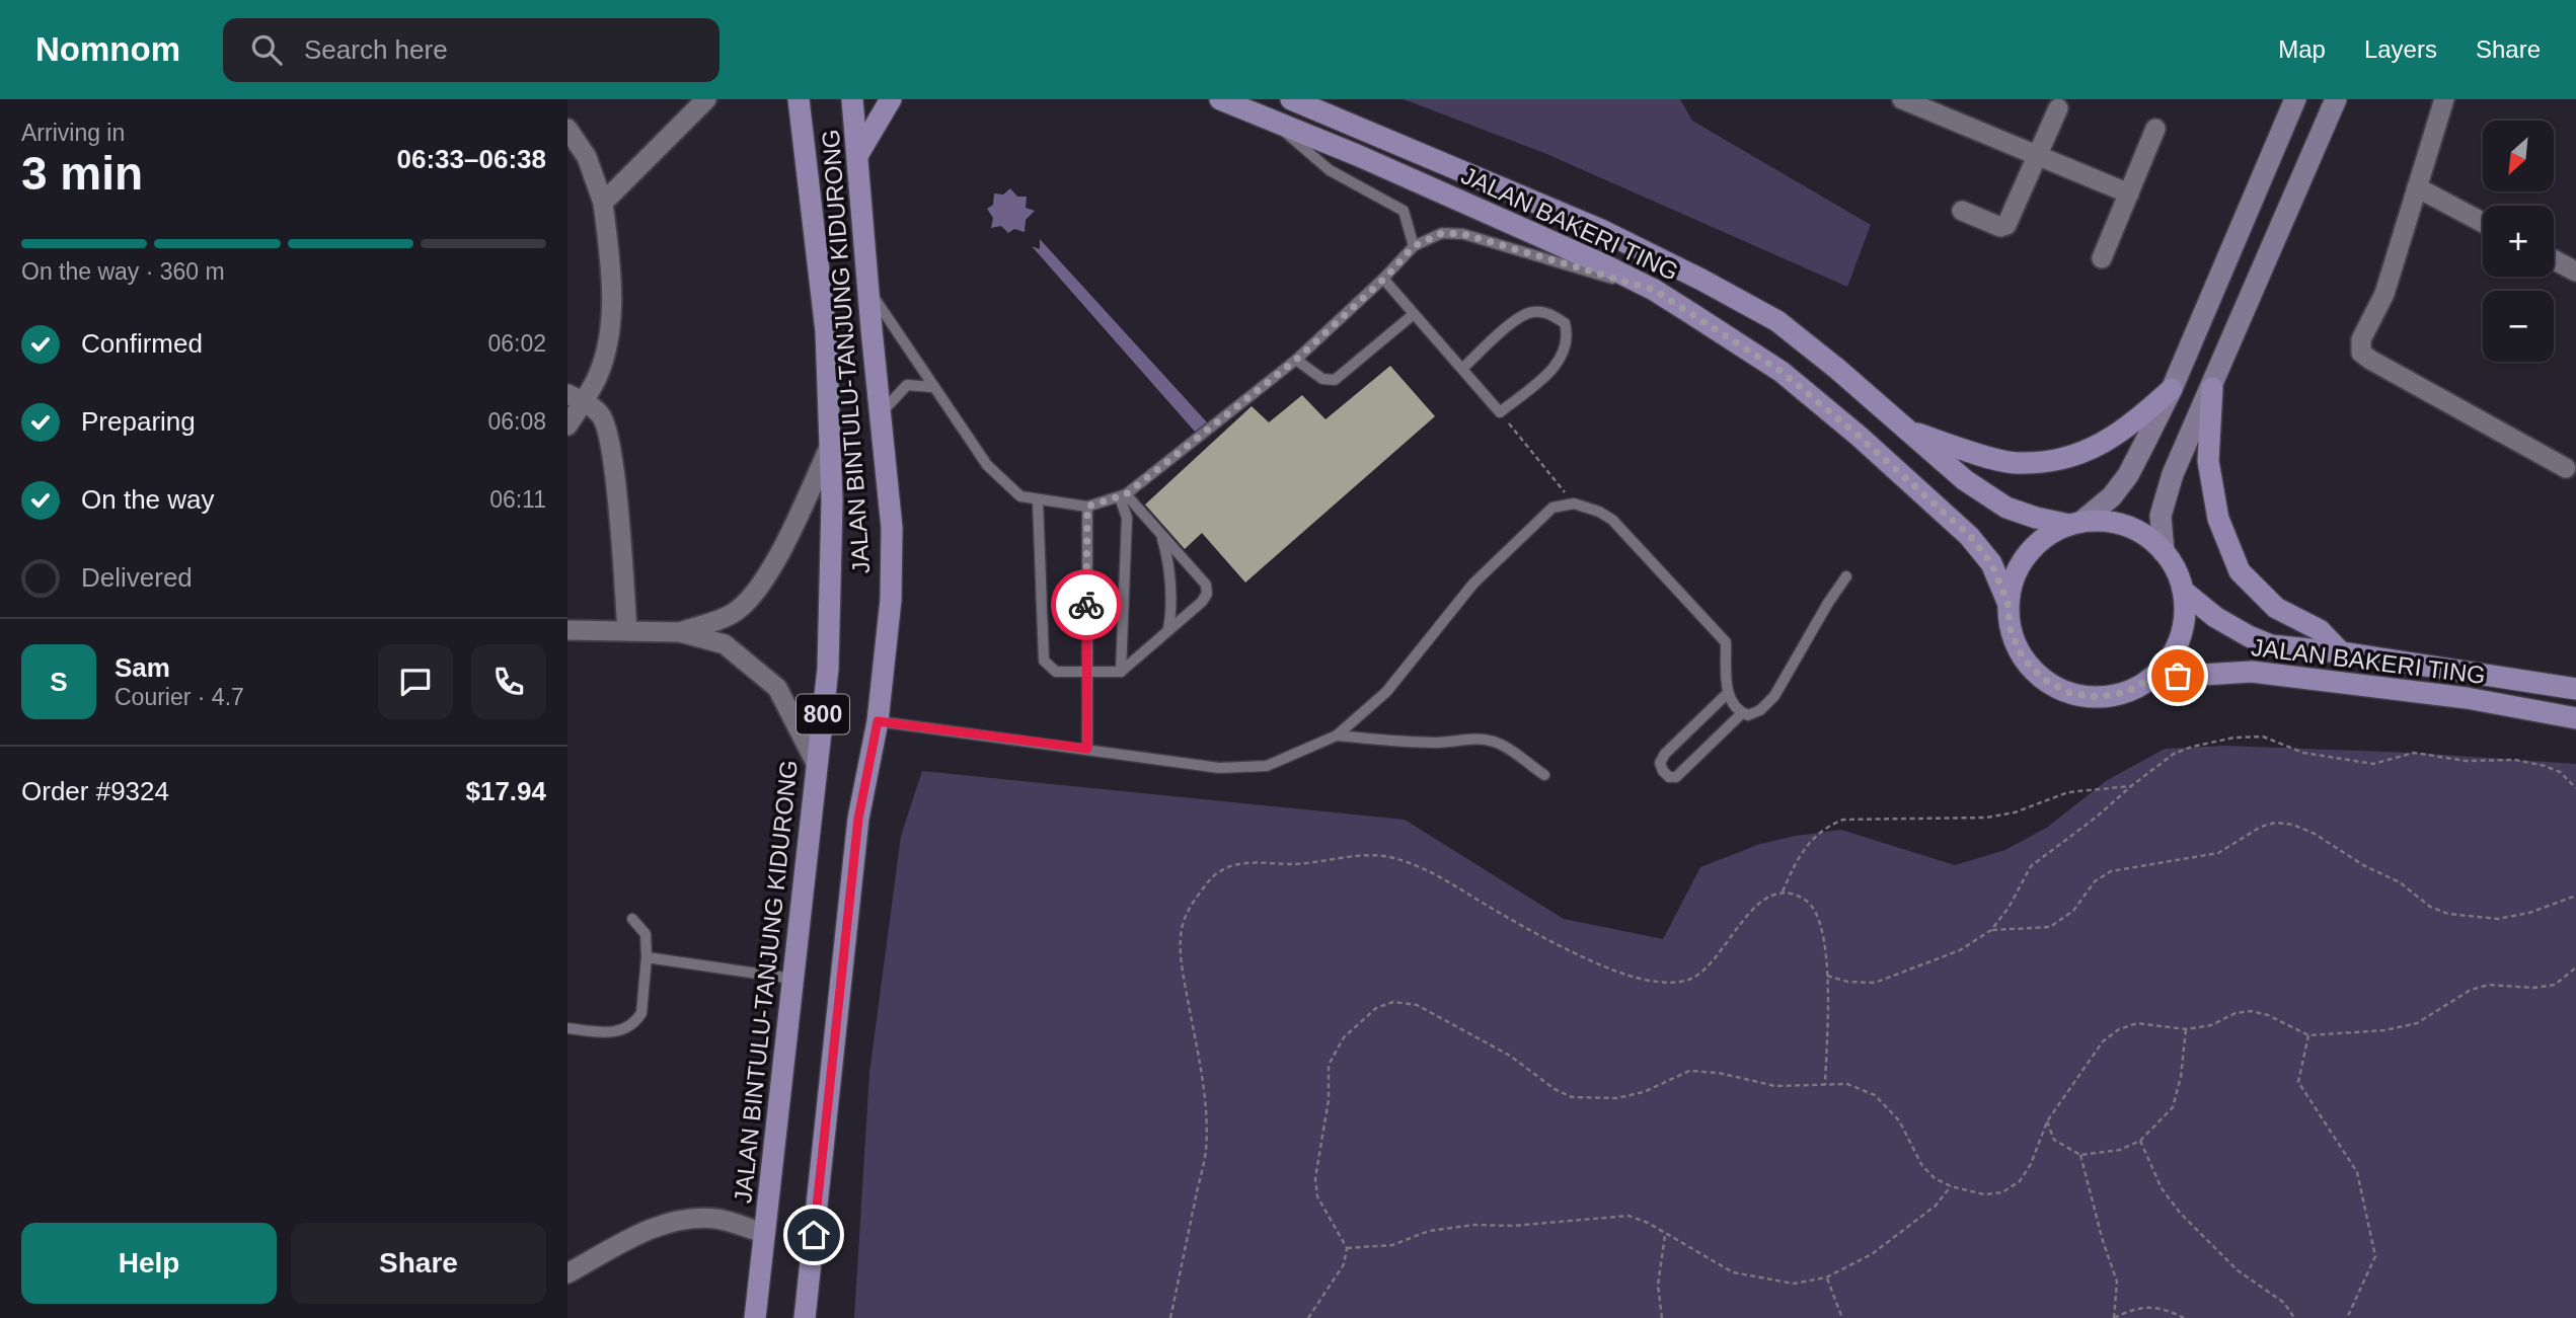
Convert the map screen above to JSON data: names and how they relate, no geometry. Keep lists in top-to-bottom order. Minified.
{"streets":{"main road":["JALAN BAKERI TING","JALAN BINTULU-TANJUNG KIDURONG","800"]},"north":"bottom left","page":{"header":"Nomnom","search":"Search here","nav":["Map","Layers","Share"],"heading":["3 min","Arriving in","06:33–06:38"],"panel":["Sam","Courier · 4.7","Order #9324","$17.94"],"map_buttons":["+","−"],"bar":"On the way · 360 m","list":[["Confirmed","06:02"],["Preparing","06:08"],["On the way","06:11"],"Delivered"],"round":"S","buttons":["Help","Share"]}}
